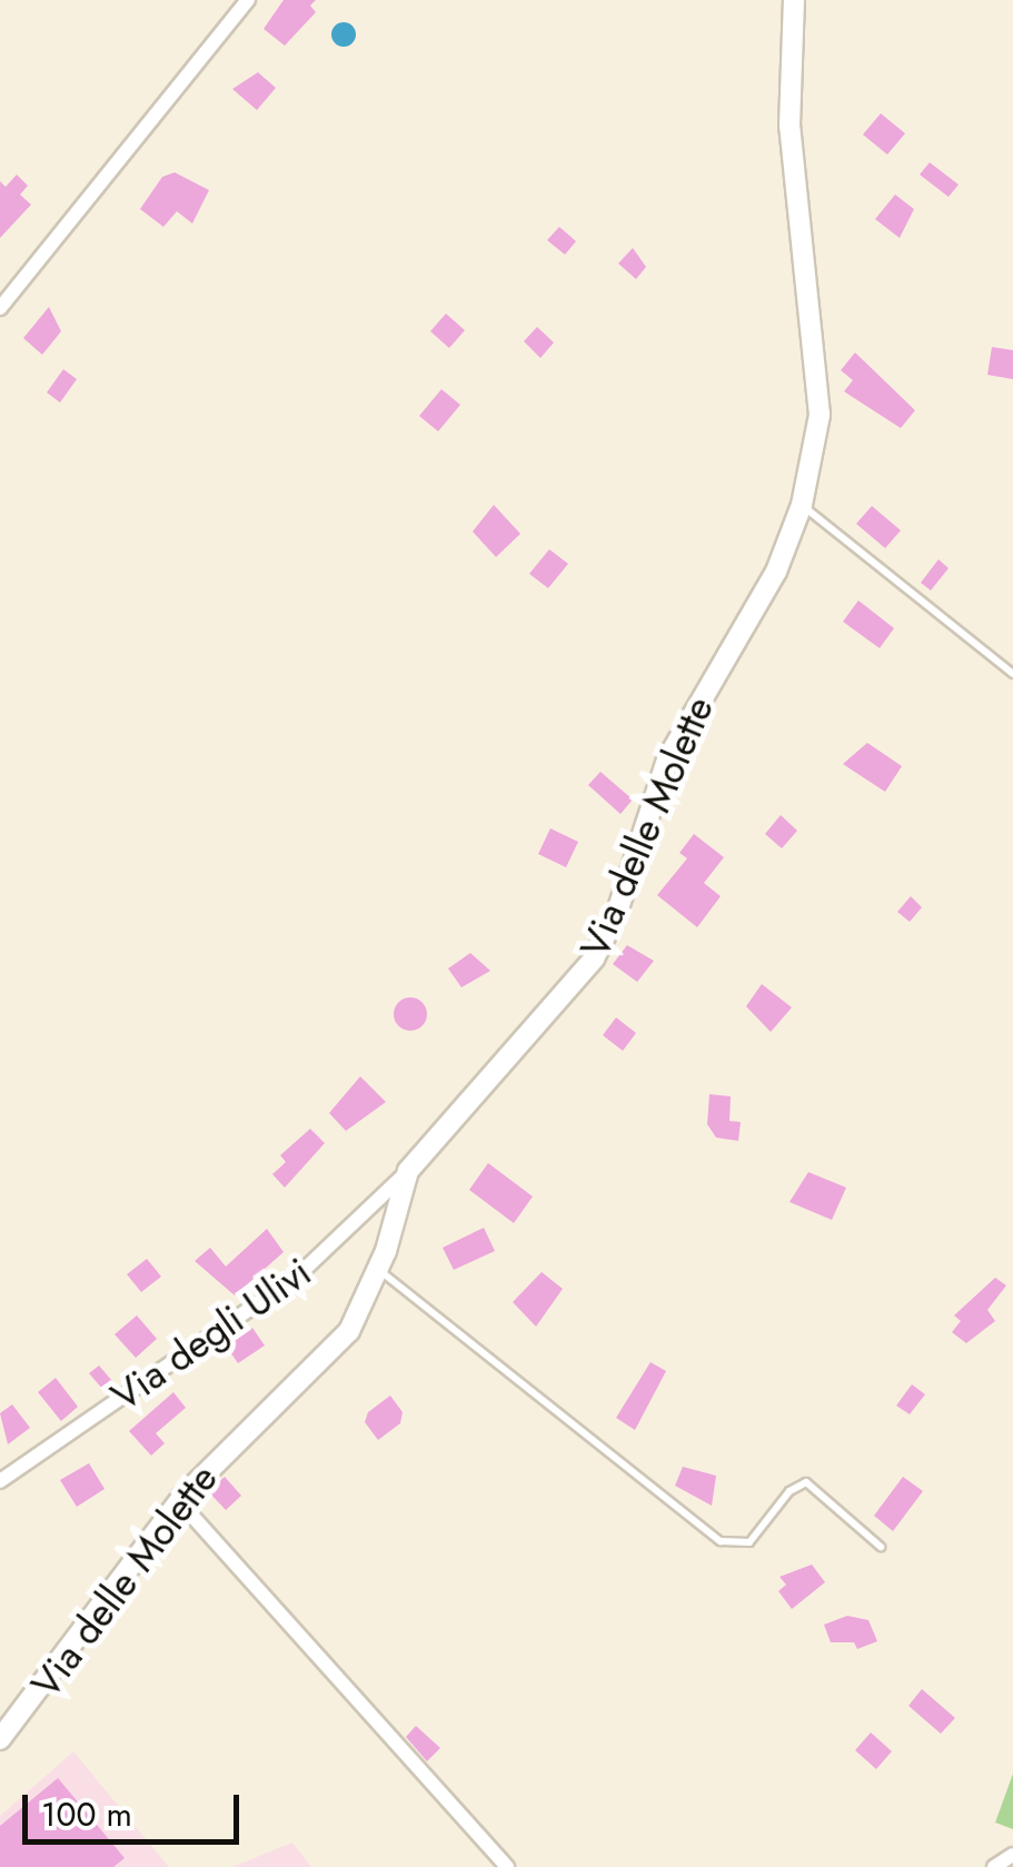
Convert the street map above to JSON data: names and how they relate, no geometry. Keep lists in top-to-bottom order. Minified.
{"streets":{"street":["Via delle Molette","Via degli Ulivi"]},"crossings":[["Via delle Molette","Via degli Ulivi"]],"scale_bar":"100 m"}
